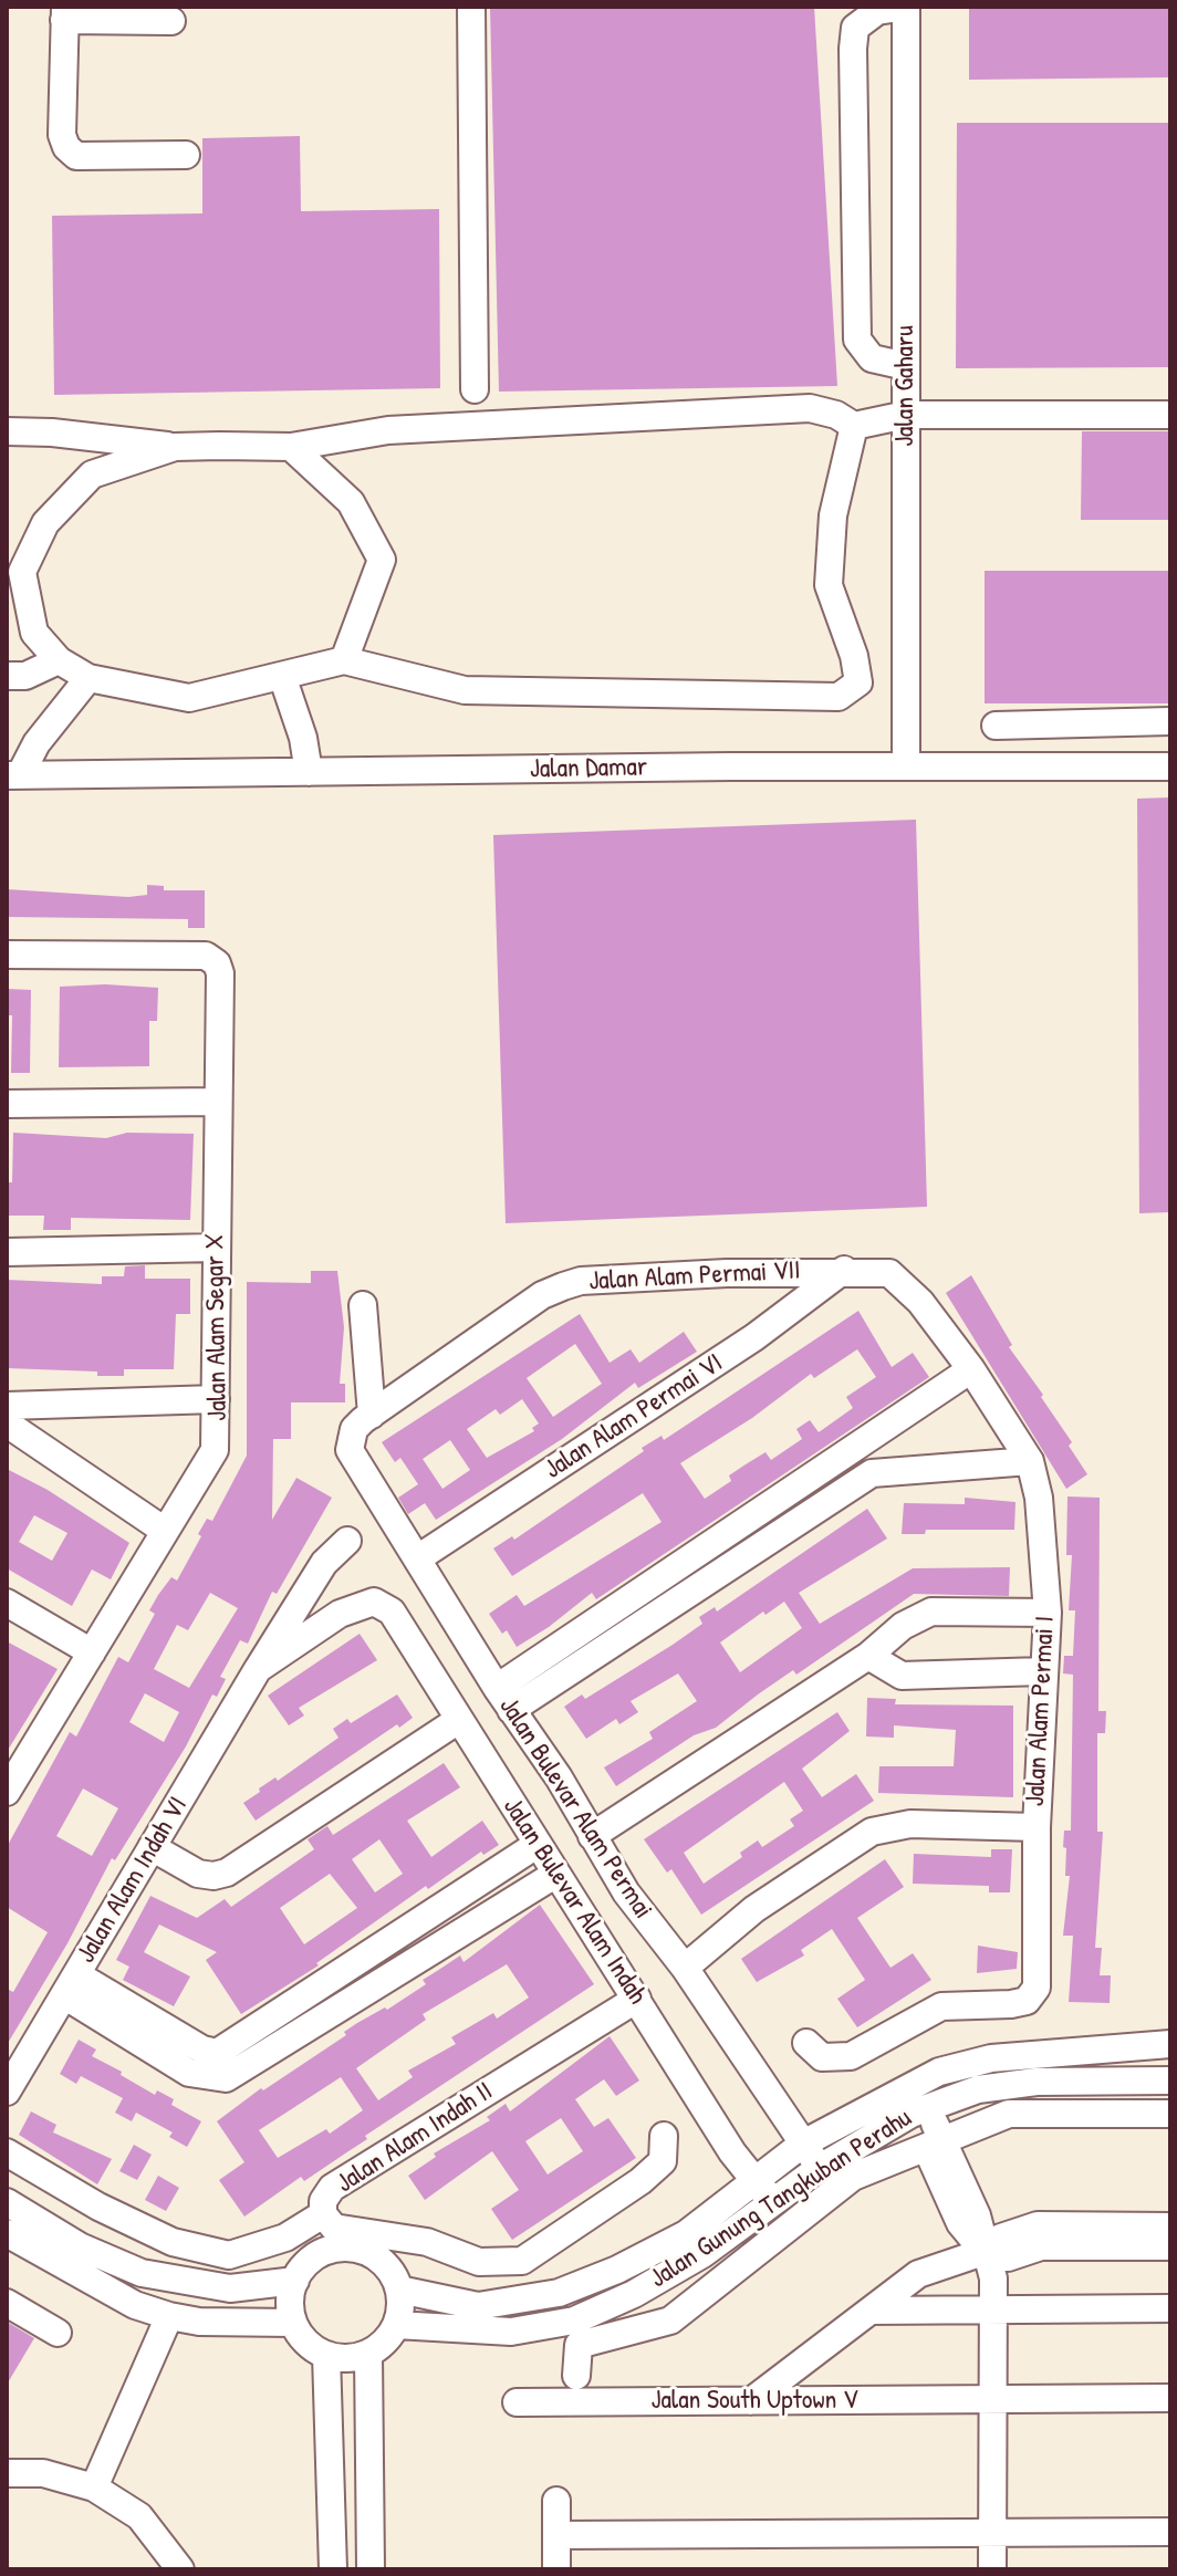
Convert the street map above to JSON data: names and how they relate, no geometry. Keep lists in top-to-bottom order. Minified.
{"streets":{"street":["Jalan Gaharu","Jalan Damar","Jalan Alam Permai VII","Jalan Alam Segar X","Jalan Alam Permai VI","Jalan Alam Permai I","Jalan Bulevar Alam Permai","Jalan Alam Indah VI","Jalan Bulevar Alam Indah","Jalan Alam Indah II","Jalan Gunung Tangkuban Perahu","Jalan South Uptown V"]},"crossings":[["Jalan Gaharu","Jalan Damar"],["Jalan Alam Permai VII","Jalan Alam Permai VI"],["Jalan Alam Permai VII","Jalan Alam Permai I"],["Jalan Alam Permai VII","Jalan Bulevar Alam Permai"],["Jalan Alam Permai VI","Jalan Alam Permai I"],["Jalan Alam Permai VI","Jalan Bulevar Alam Permai"],["Jalan Bulevar Alam Permai","Jalan Gunung Tangkuban Perahu"],["Jalan Alam Indah VI","Jalan Bulevar Alam Indah"],["Jalan Bulevar Alam Indah","Jalan Alam Indah II"],["Jalan Bulevar Alam Indah","Jalan Gunung Tangkuban Perahu"]]}
